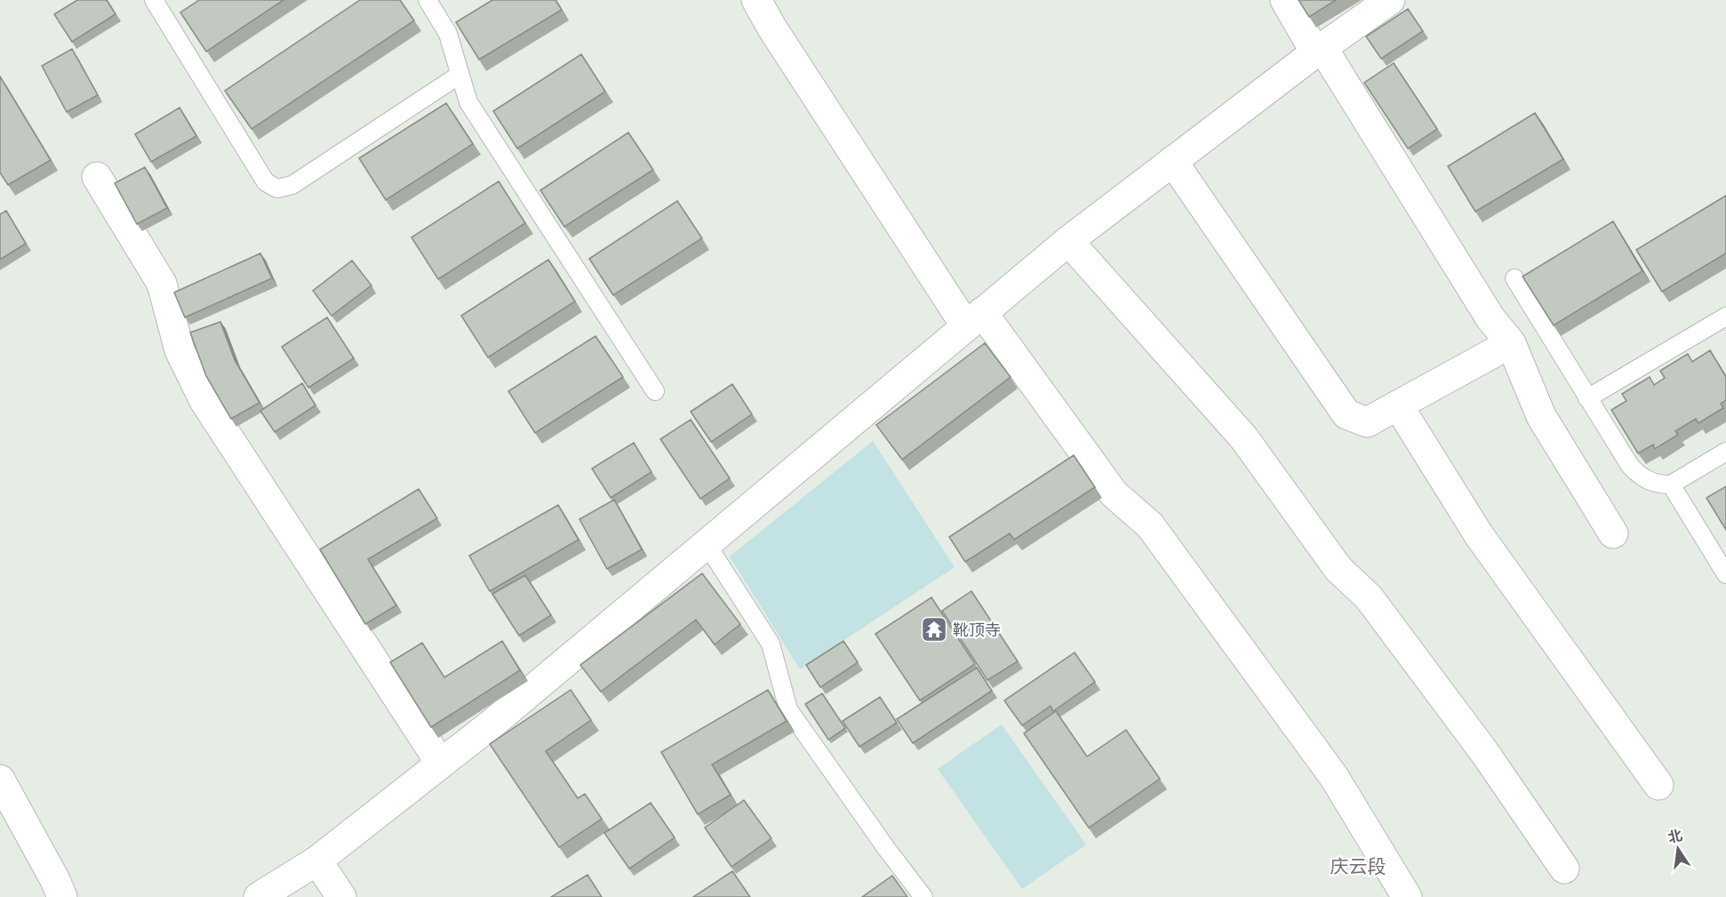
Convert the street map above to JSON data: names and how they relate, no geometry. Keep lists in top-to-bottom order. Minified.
{"districts":["庆云段"],"places":{"temple":["靴顶寺"]},"north":"top"}
